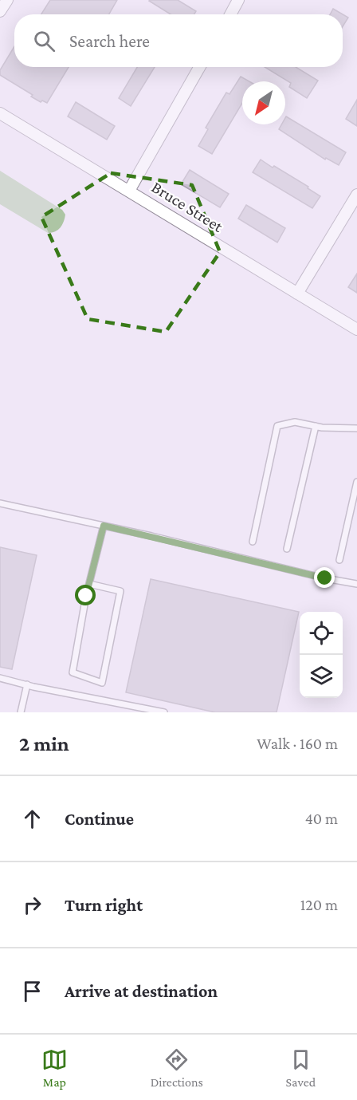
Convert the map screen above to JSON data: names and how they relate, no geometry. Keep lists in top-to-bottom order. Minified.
{"streets":{"street":["Bruce Street"]},"north":"bottom left","page":{"search":"Search here","heading":["2 min","Walk · 160 m"],"list":[["Continue","40 m"],["Turn right","120 m"],"Arrive at destination"],"nav":["Map","Directions","Saved"]}}
